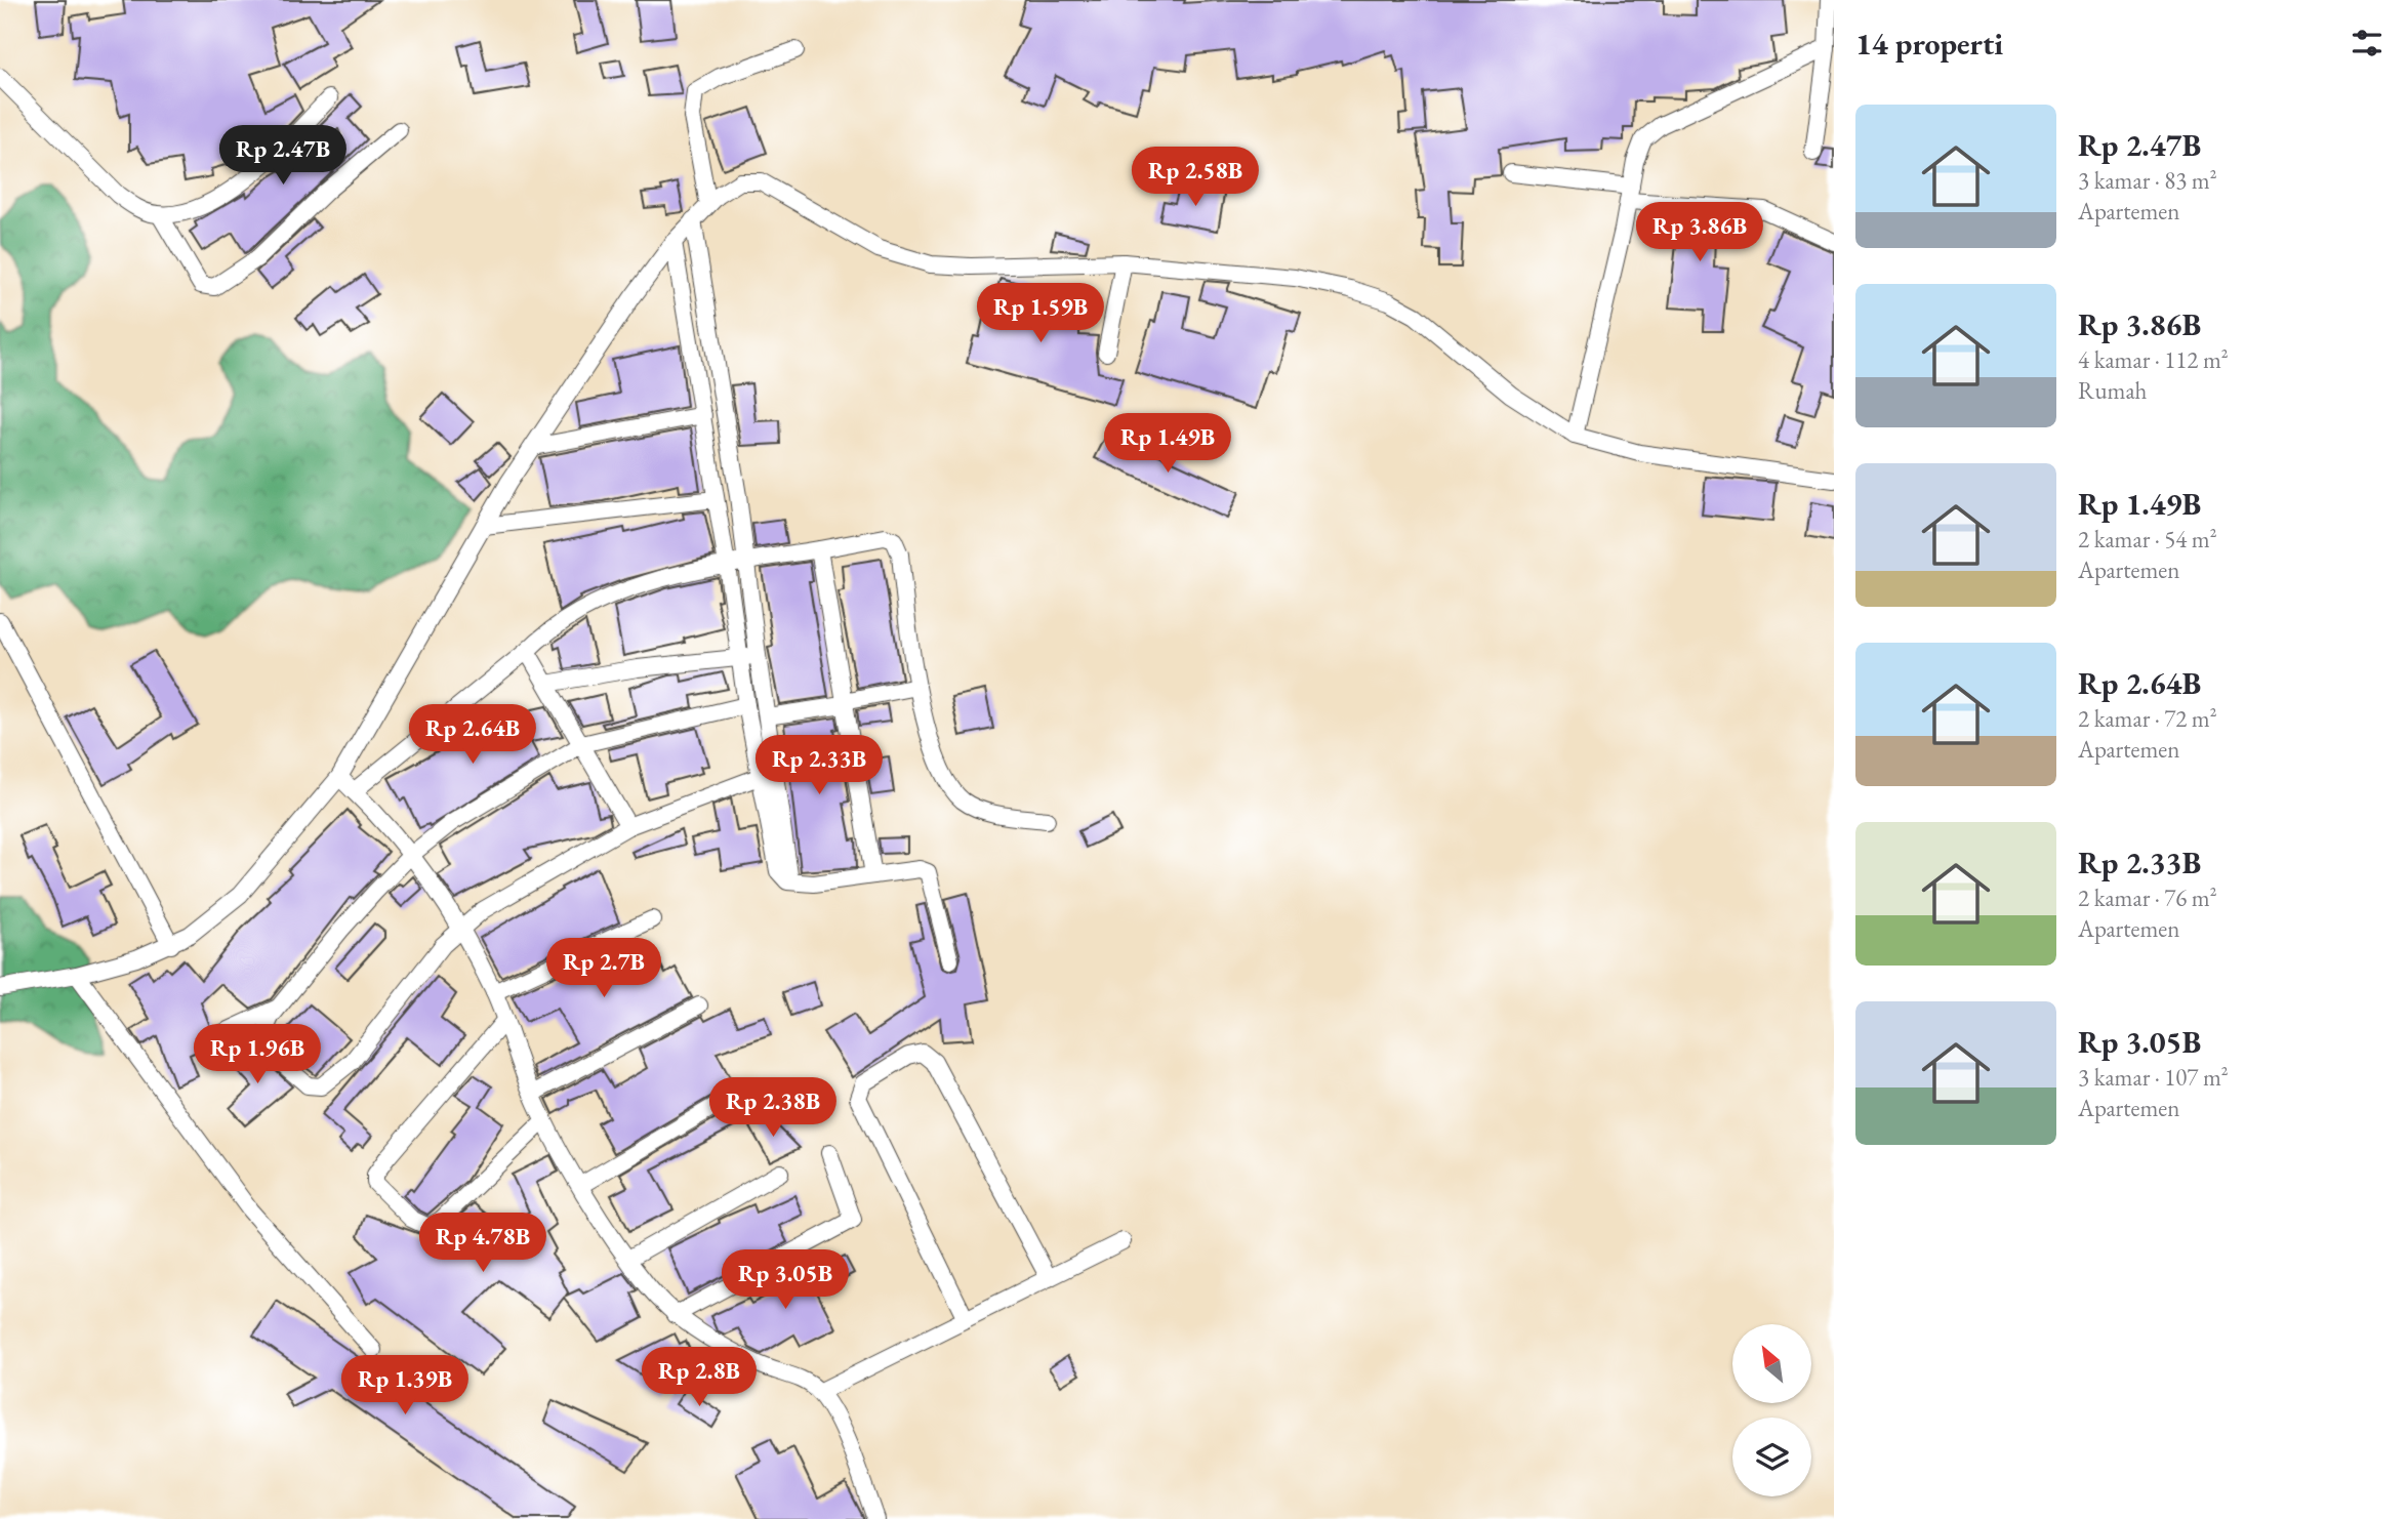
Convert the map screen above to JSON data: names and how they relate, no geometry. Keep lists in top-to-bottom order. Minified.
{"north":"top left","page":{"heading":"14 properti","list":[{"name":"Rp 2.47B","note":"3 kamar · 83 m² · Apartemen"},{"name":"Rp 3.86B","note":"4 kamar · 112 m² · Rumah"},{"name":"Rp 1.49B","note":"2 kamar · 54 m² · Apartemen"},{"name":"Rp 2.64B","note":"2 kamar · 72 m² · Apartemen"},{"name":"Rp 2.33B","note":"2 kamar · 76 m² · Apartemen"},{"name":"Rp 3.05B","note":"3 kamar · 107 m² · Apartemen"}],"price":["Rp 2.47B","Rp 2.58B","Rp 3.86B","Rp 1.59B","Rp 1.49B","Rp 2.64B","Rp 2.33B","Rp 2.7B","Rp 1.96B","Rp 2.38B","Rp 4.78B","Rp 3.05B","Rp 2.8B","Rp 1.39B"]}}
